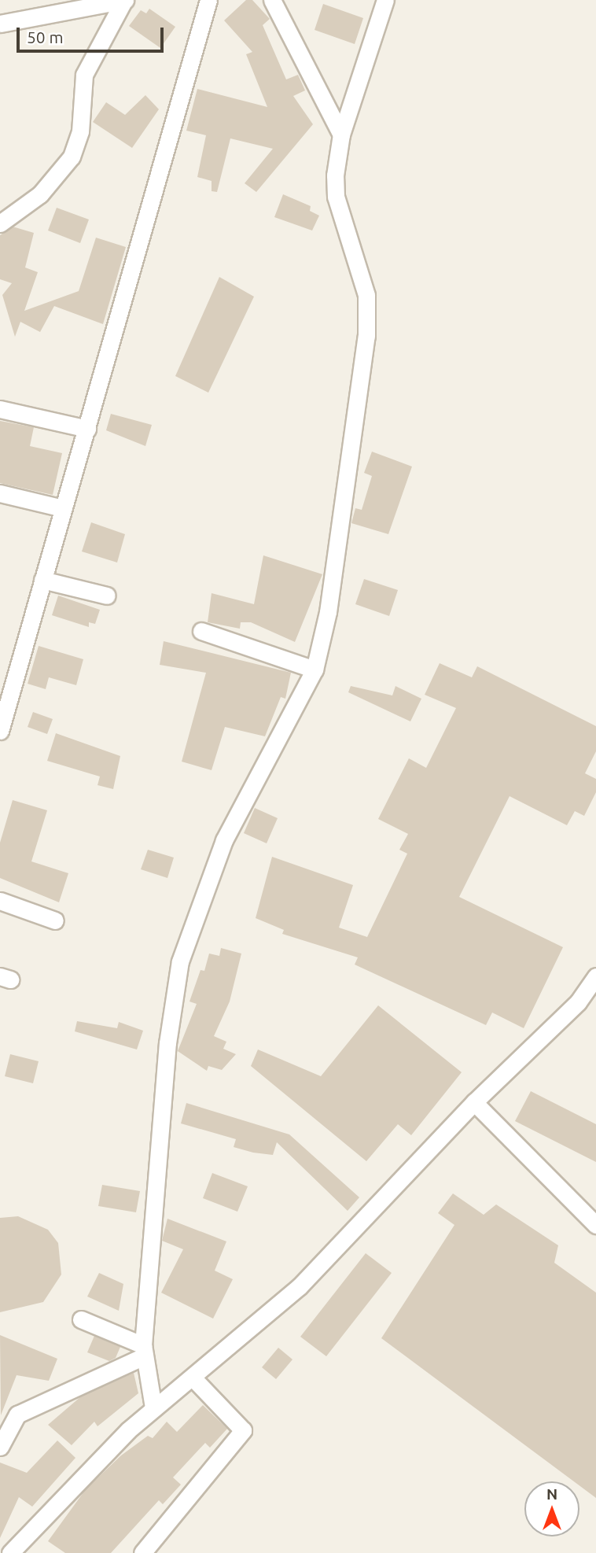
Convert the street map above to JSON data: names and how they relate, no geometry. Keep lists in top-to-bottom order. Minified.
{"scale_bar":"50 m","north":"top"}
